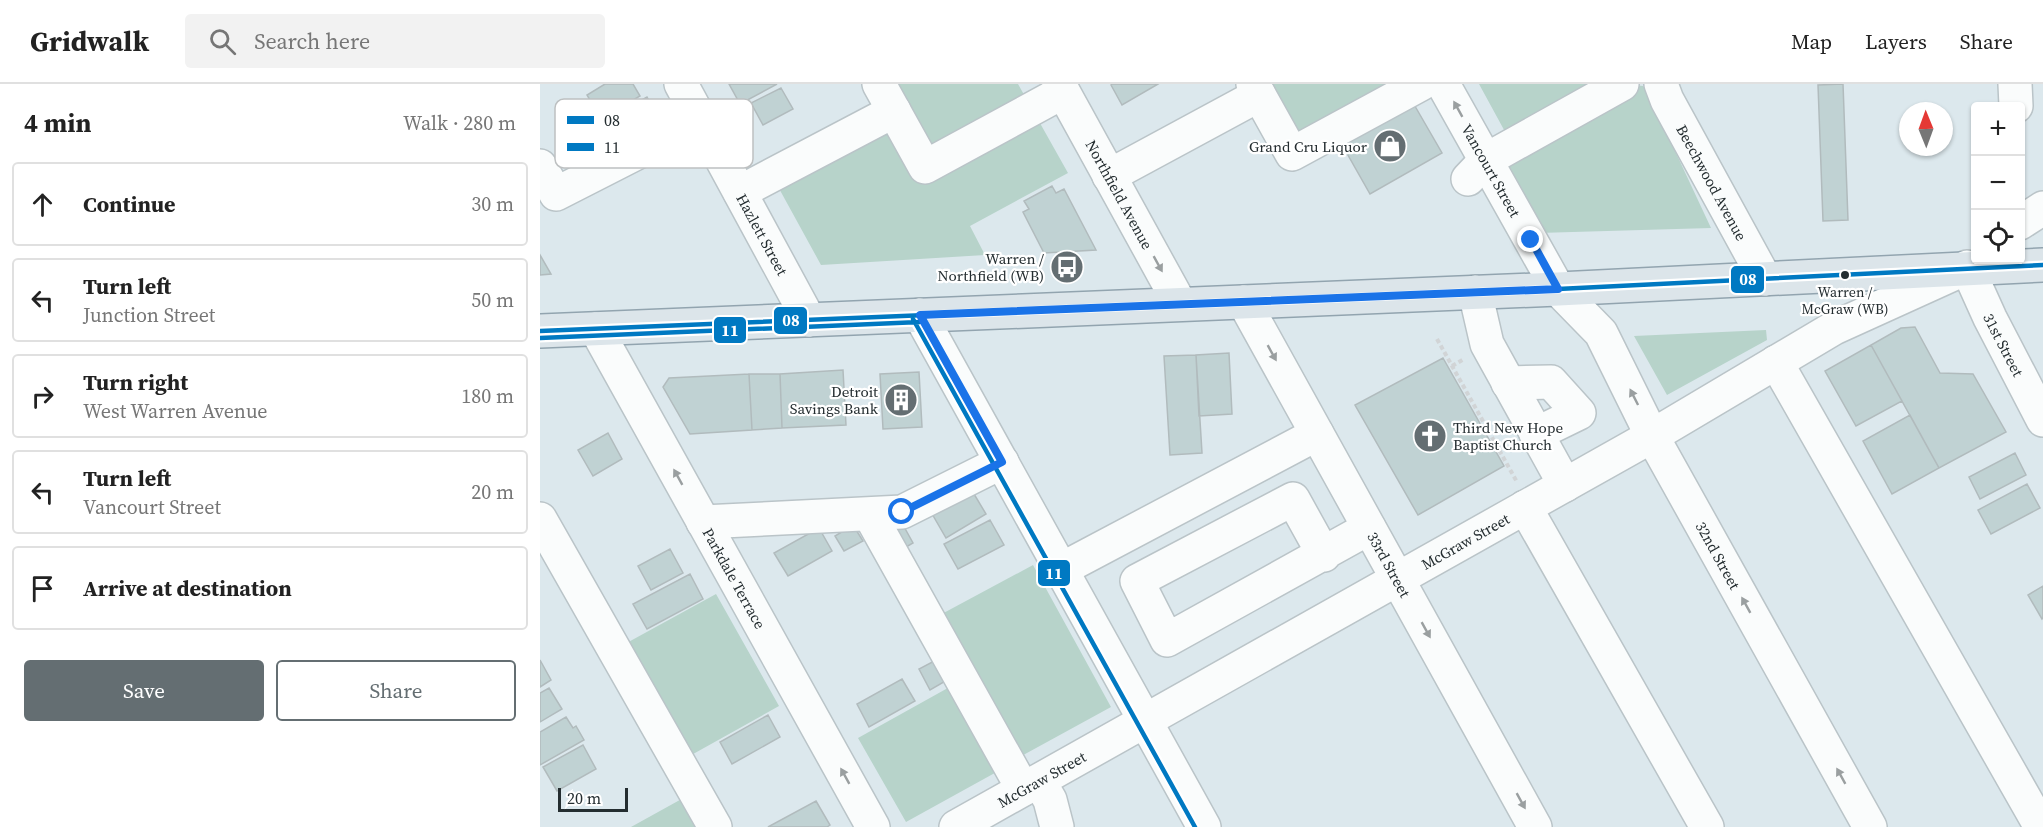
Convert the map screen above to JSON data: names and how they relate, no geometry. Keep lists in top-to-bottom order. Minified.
{"streets":{"street":["Vancourt Street","Beechwood Avenue","Northfield Avenue","Hazlett Street","31st Street","McGraw Street","32nd Street","33rd Street","Parkdale Terrace"]},"crossings":[["Vancourt Street","32nd Street"],["McGraw Street","32nd Street"],["McGraw Street","33rd Street"]],"one_way":["Vancourt Street"],"places":{"shop":["Grand Cru Liquor"],"bus stop":["Warren / Northfield (WB)"],"other":["Warren / McGraw (WB)"],"building":["Detroit Savings Bank"],"church":["Third New Hope Baptist Church"]},"lines":["transit line 08","transit line 11"],"legend":["08","11"],"scale_bar":"20 m","north":"top","page":{"header":"Gridwalk","search":"Search here","nav":["Map","Layers","Share"],"heading":["4 min","Walk · 280 m"],"map_buttons":["+","−"],"list":[["Continue","30 m"],["Turn left","Junction Street","50 m"],["Turn right","West Warren Avenue","180 m"],["Turn left","Vancourt Street","20 m"],"Arrive at destination"],"buttons":["Save","Share"],"scale":"20 m"}}
